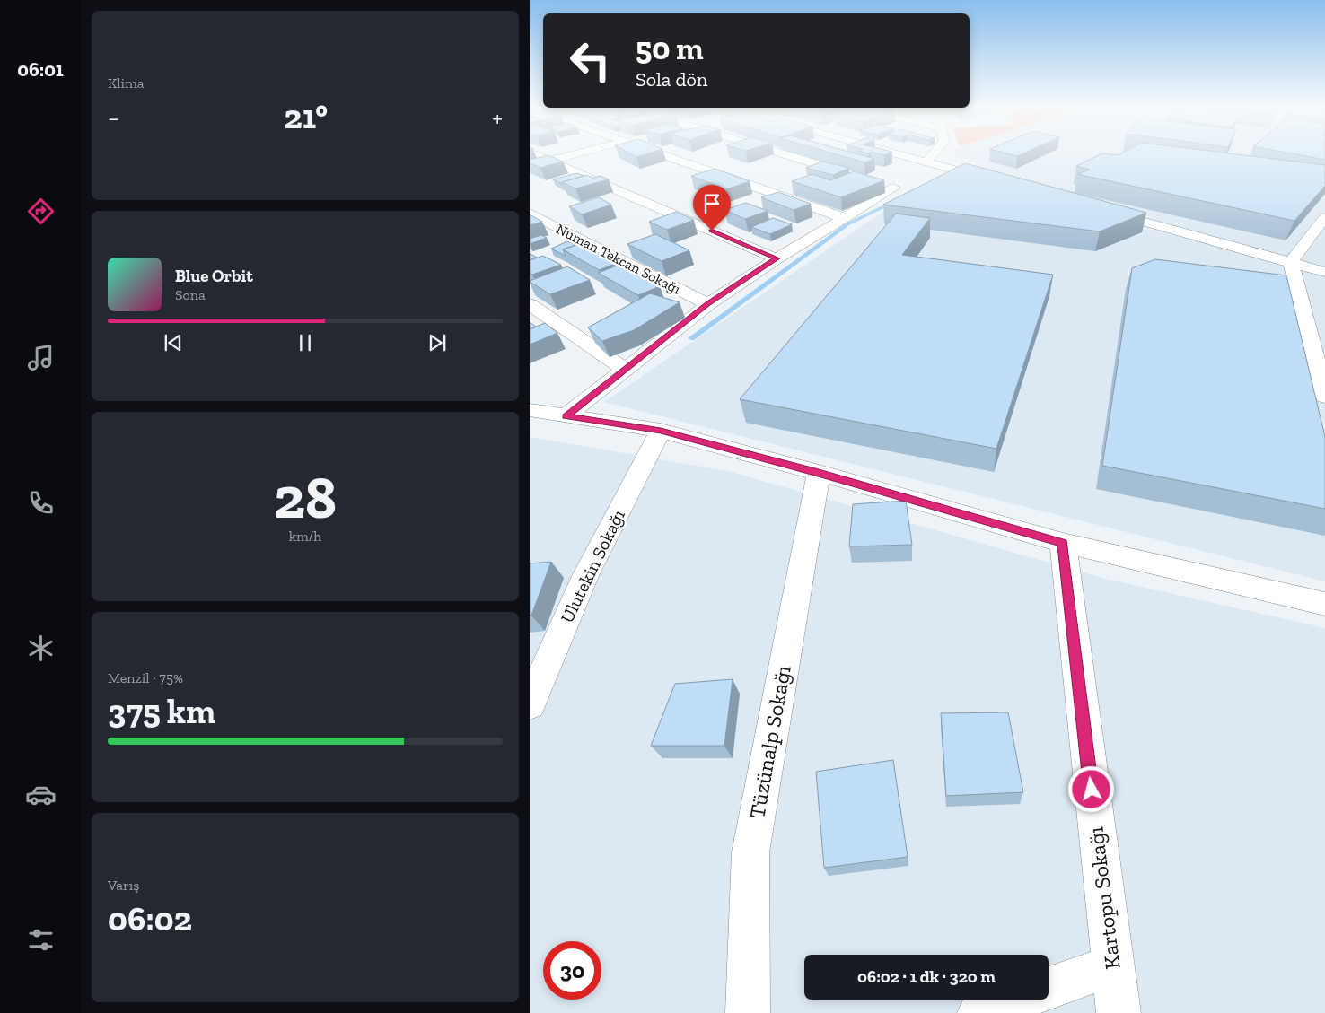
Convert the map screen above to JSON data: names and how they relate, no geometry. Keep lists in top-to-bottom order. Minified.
{"streets":{"street":["Numan Tekcan Sokağı","Ulutekin Sokağı","Tüzünalp Sokağı","Kartopu Sokağı"]},"page":{"tabs":"06:01","tile":["Klima",["28","km/h"],["Menzil · 75%","375 km"],["Varış","06:02"]],"turn":["50 m","Sola dön"],"heat":["−","21°","+"],"song":["Blue Orbit","Sona"],"limit":"30","trip":"06:02 · 1 dk · 320 m"}}
